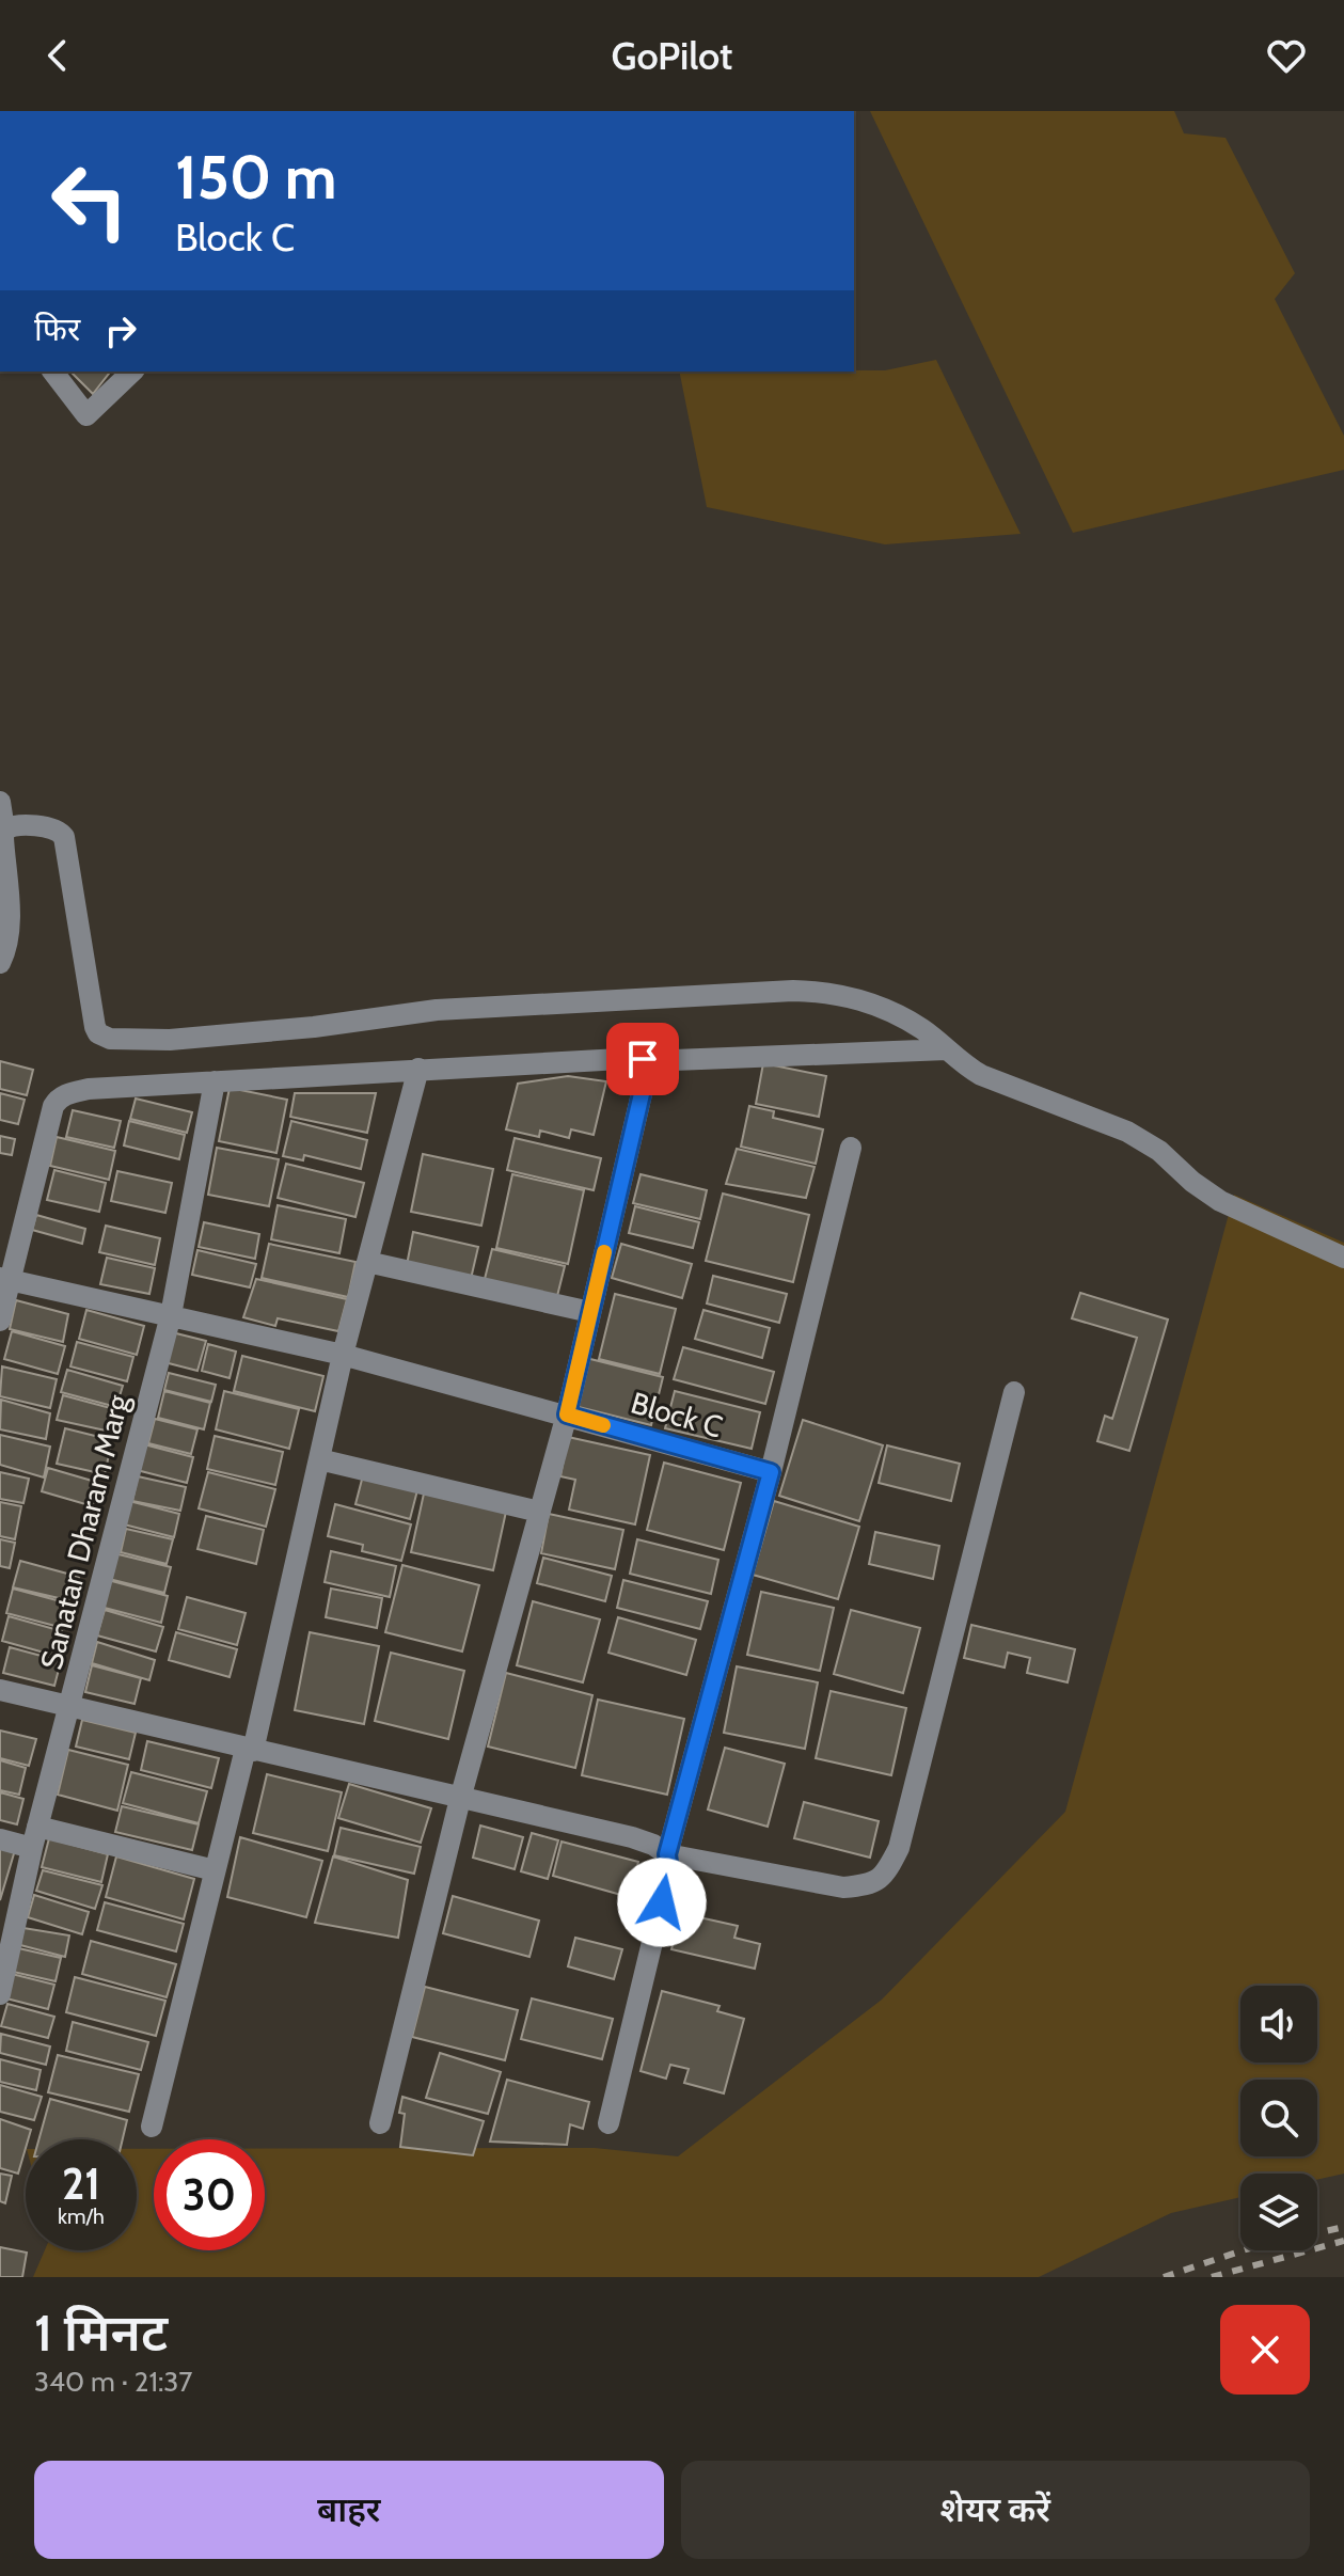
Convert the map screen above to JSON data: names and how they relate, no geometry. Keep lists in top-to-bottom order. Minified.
{"streets":{"street":["Block C","Sanatan Dharam Marg"]},"crossings":[["Block C","Sanatan Dharam Marg"]],"page":{"header":"GoPilot","turn":["150 m","Block C"],"then":"फिर","speed":"21 km/h","limit":"30","heading":["1 मिनट","340 m · 21:37"],"buttons":["बाहर","शेयर करें"]}}
